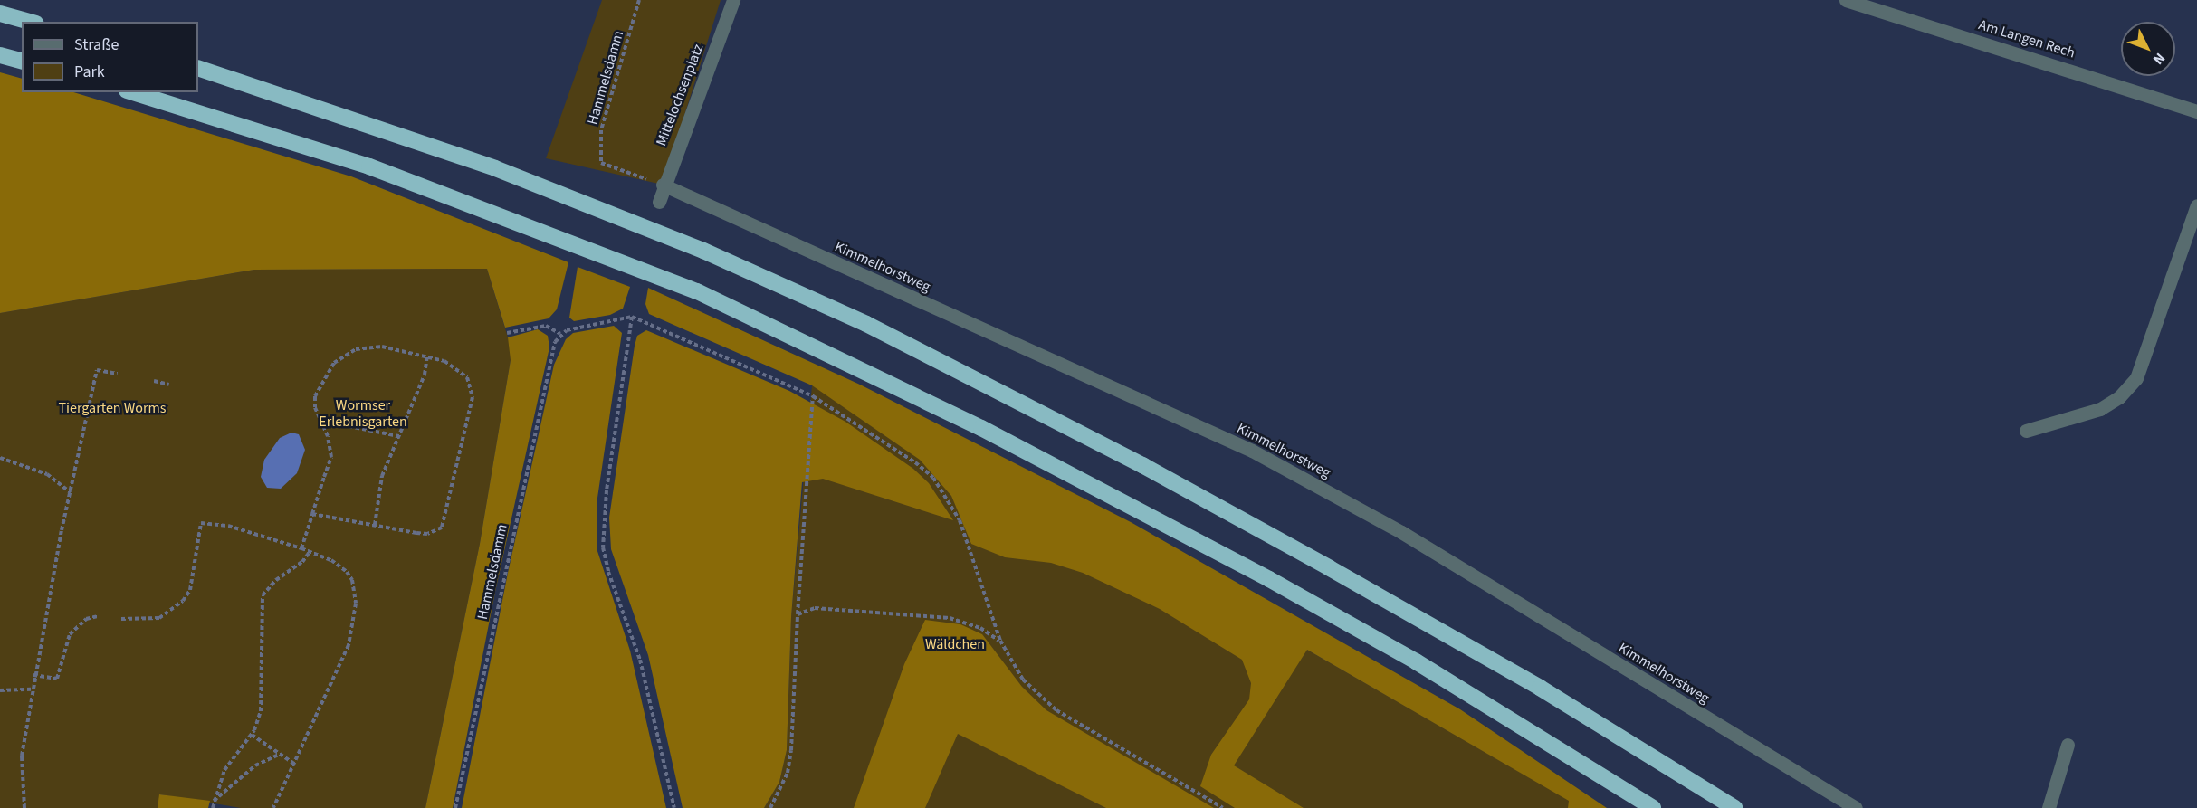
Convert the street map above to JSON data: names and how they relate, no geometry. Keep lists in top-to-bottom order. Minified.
{"streets":{"street":["Am Langen Rech","Mittelochsenplatz","Kimmelhorstweg"],"path":["Hammelsdamm"]},"crossings":[["Hammelsdamm","Mittelochsenplatz"],["Hammelsdamm","Kimmelhorstweg"],["Mittelochsenplatz","Kimmelhorstweg"]],"parks":["Wormser Erlebnisgarten","Tiergarten Worms","Wäldchen"],"legend":["Straße","Park"],"north":"bottom right"}
